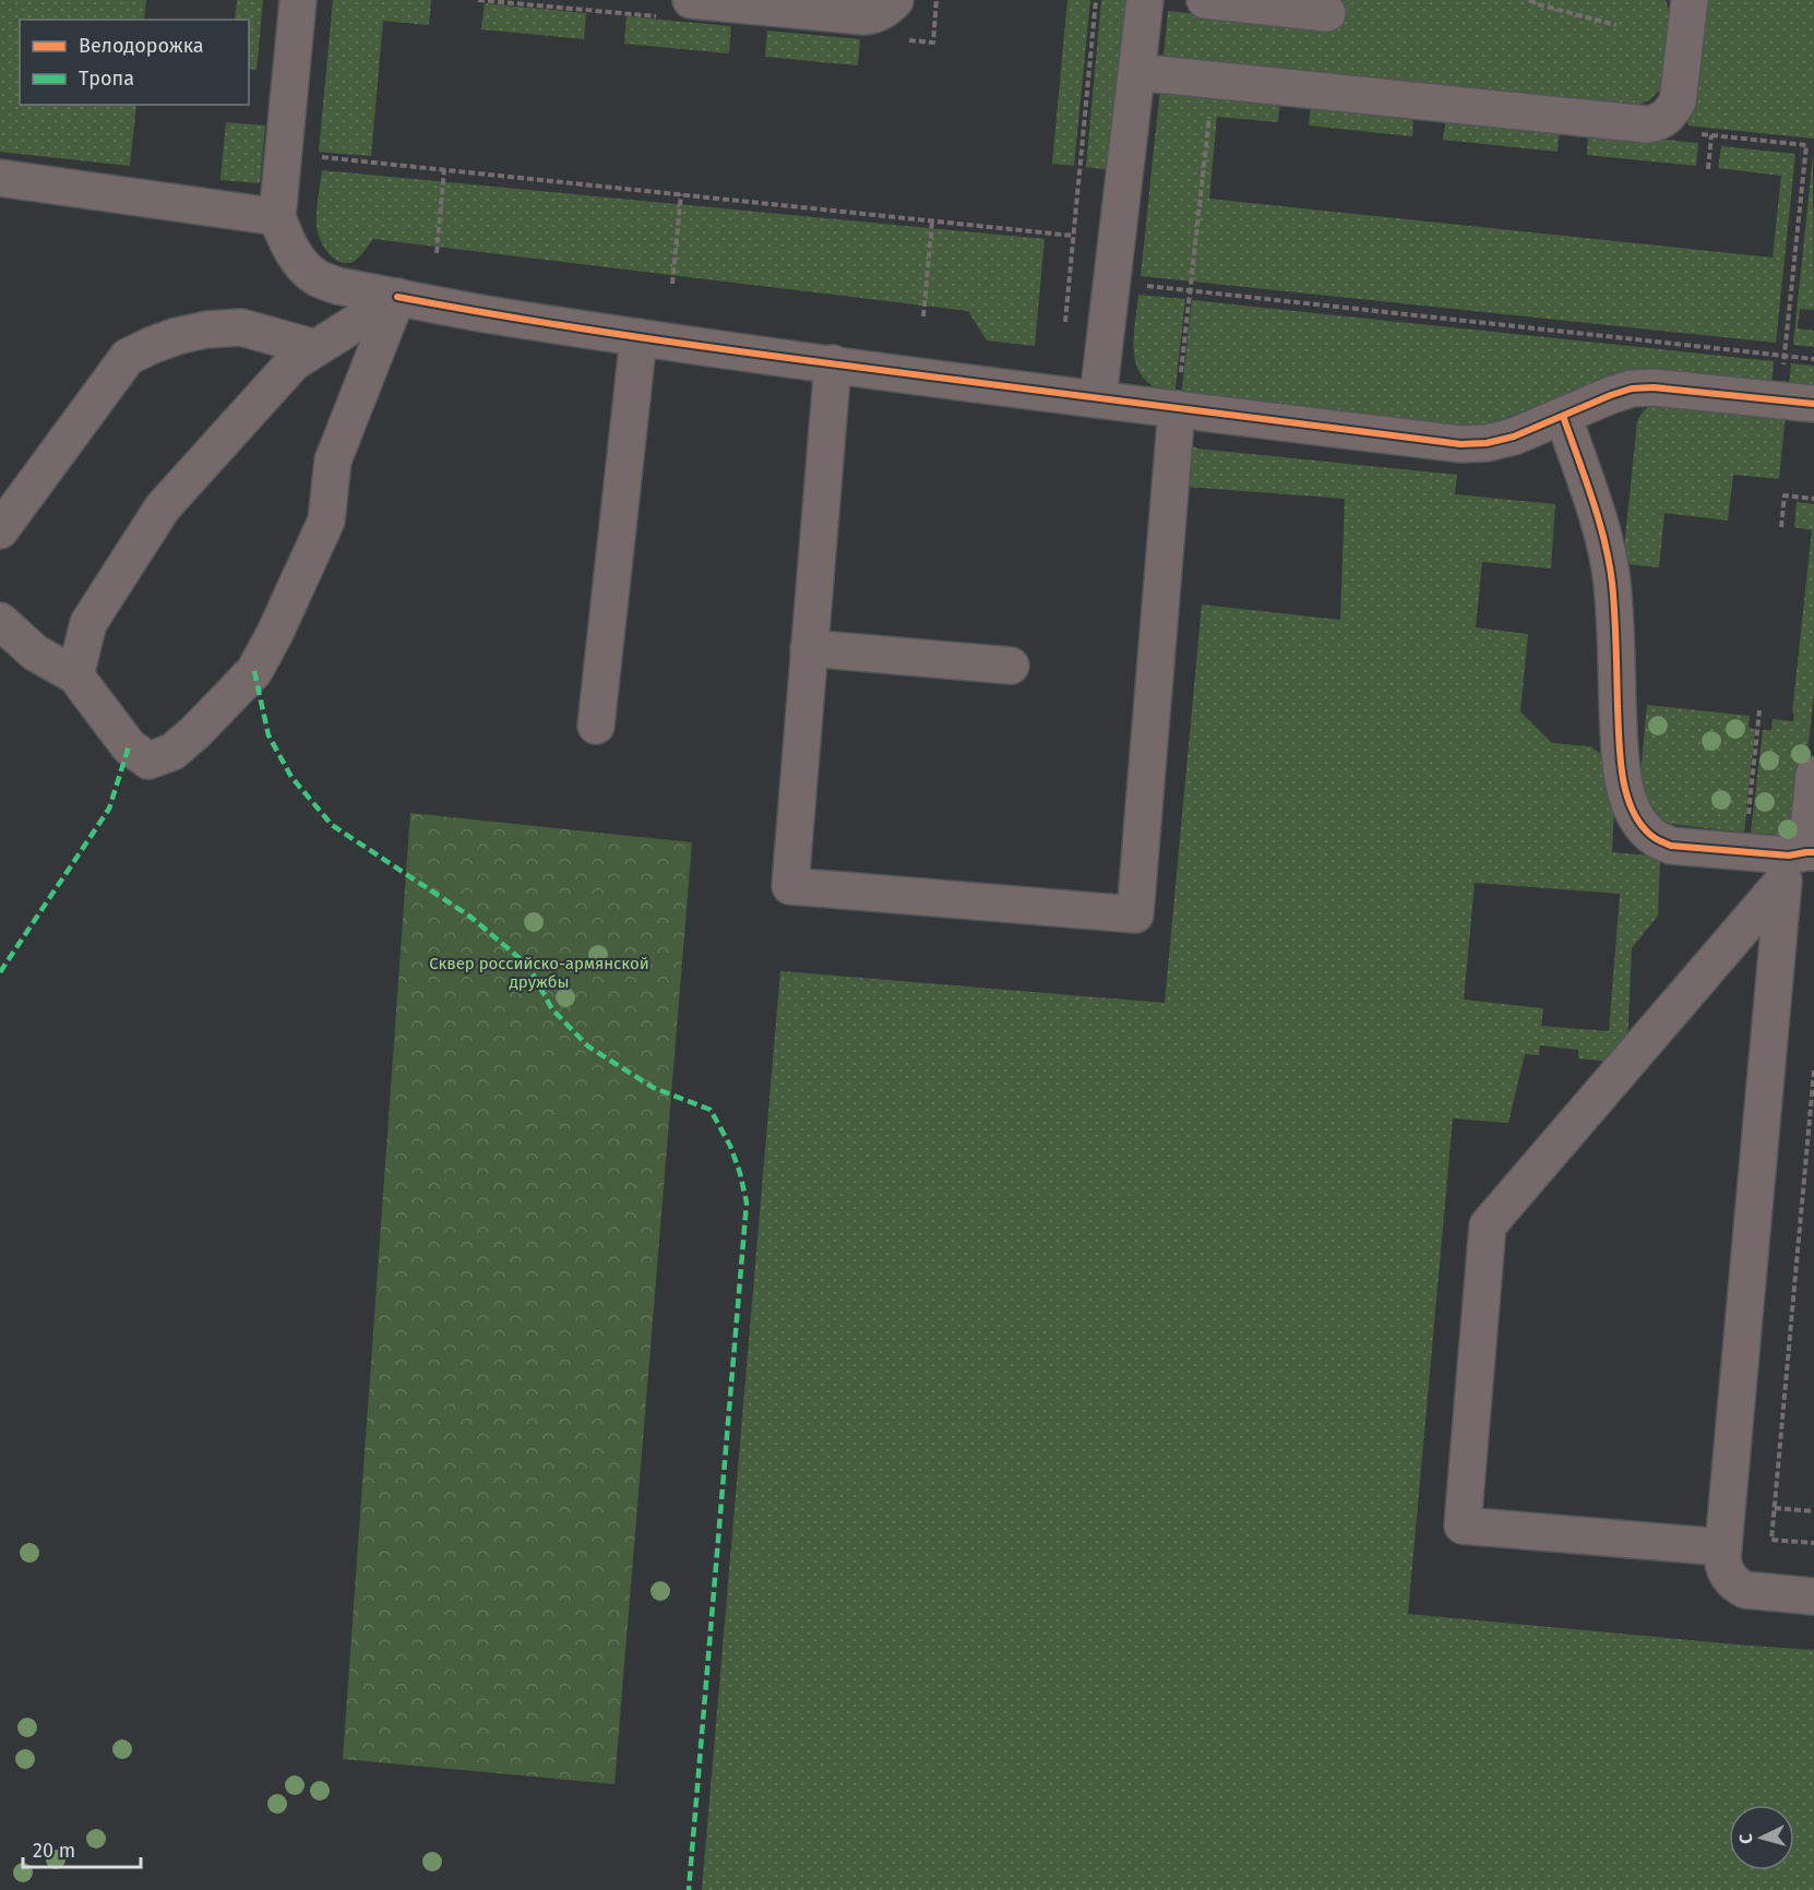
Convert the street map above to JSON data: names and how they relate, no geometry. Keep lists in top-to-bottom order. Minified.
{"parks":["Сквер российско-армянской дружбы"],"legend":["Велодорожка","Тропа"],"scale_bar":"20 m","north":"left"}
